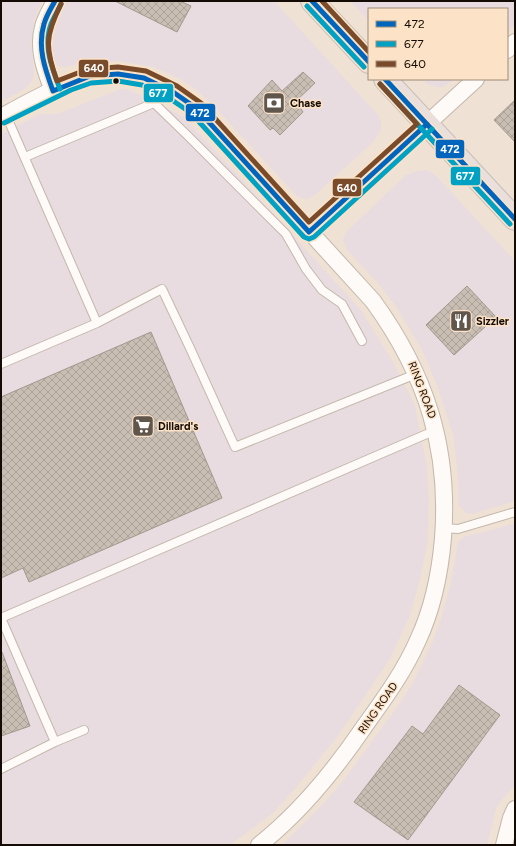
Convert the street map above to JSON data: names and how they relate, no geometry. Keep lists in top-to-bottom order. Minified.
{"streets":{"street":["RING ROAD"]},"places":{"bank":["Chase"],"restaurant":["Sizzler"],"supermarket":["Dillard's"]},"lines":["transit line 472","transit line 640","transit line 677"],"legend":["472","677","640"]}
